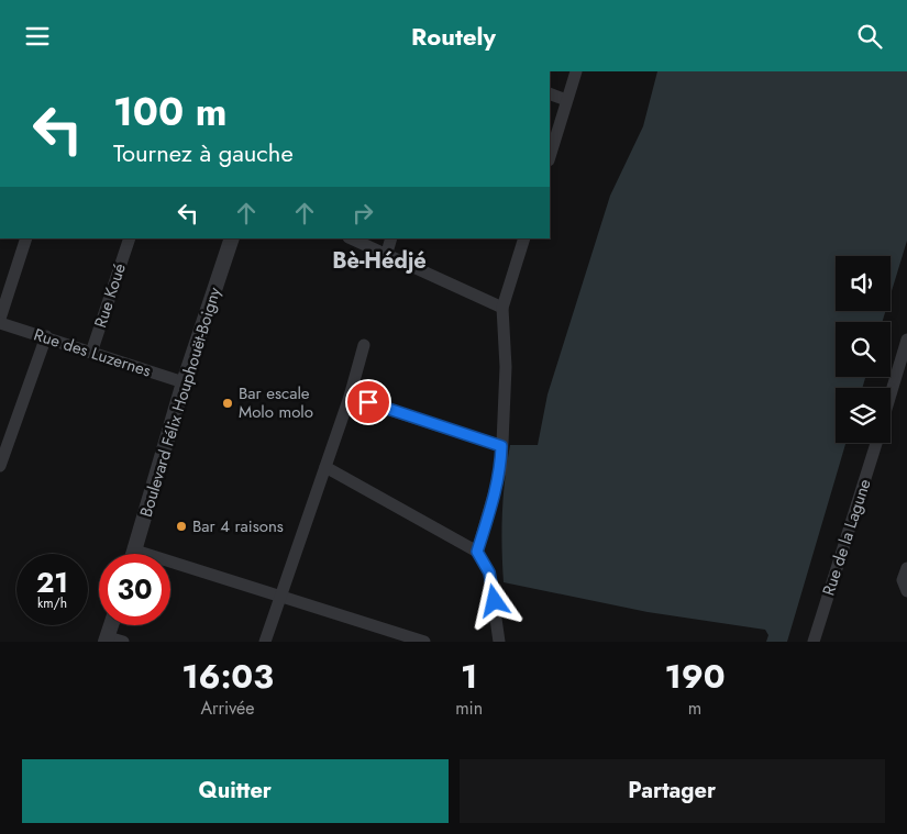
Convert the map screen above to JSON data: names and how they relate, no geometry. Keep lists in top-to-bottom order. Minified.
{"streets":{"street":["Rue Koué","Rue des Luzernes","Boulevard Félix Houphouët-Boigny","Rue de la Lagune"]},"crossings":[["Rue Koué","Rue des Luzernes"],["Rue des Luzernes","Boulevard Félix Houphouët-Boigny"]],"districts":["Bè-Hédjé"],"places":["Bar escale Molo molo","Bar 4 raisons"],"page":{"header":"Routely","turn":["100 m","Tournez à gauche"],"speed":"21 km/h","limit":"30","eta":["16:03","Arrivée","1","min","190","m"],"buttons":["Quitter","Partager"]}}
